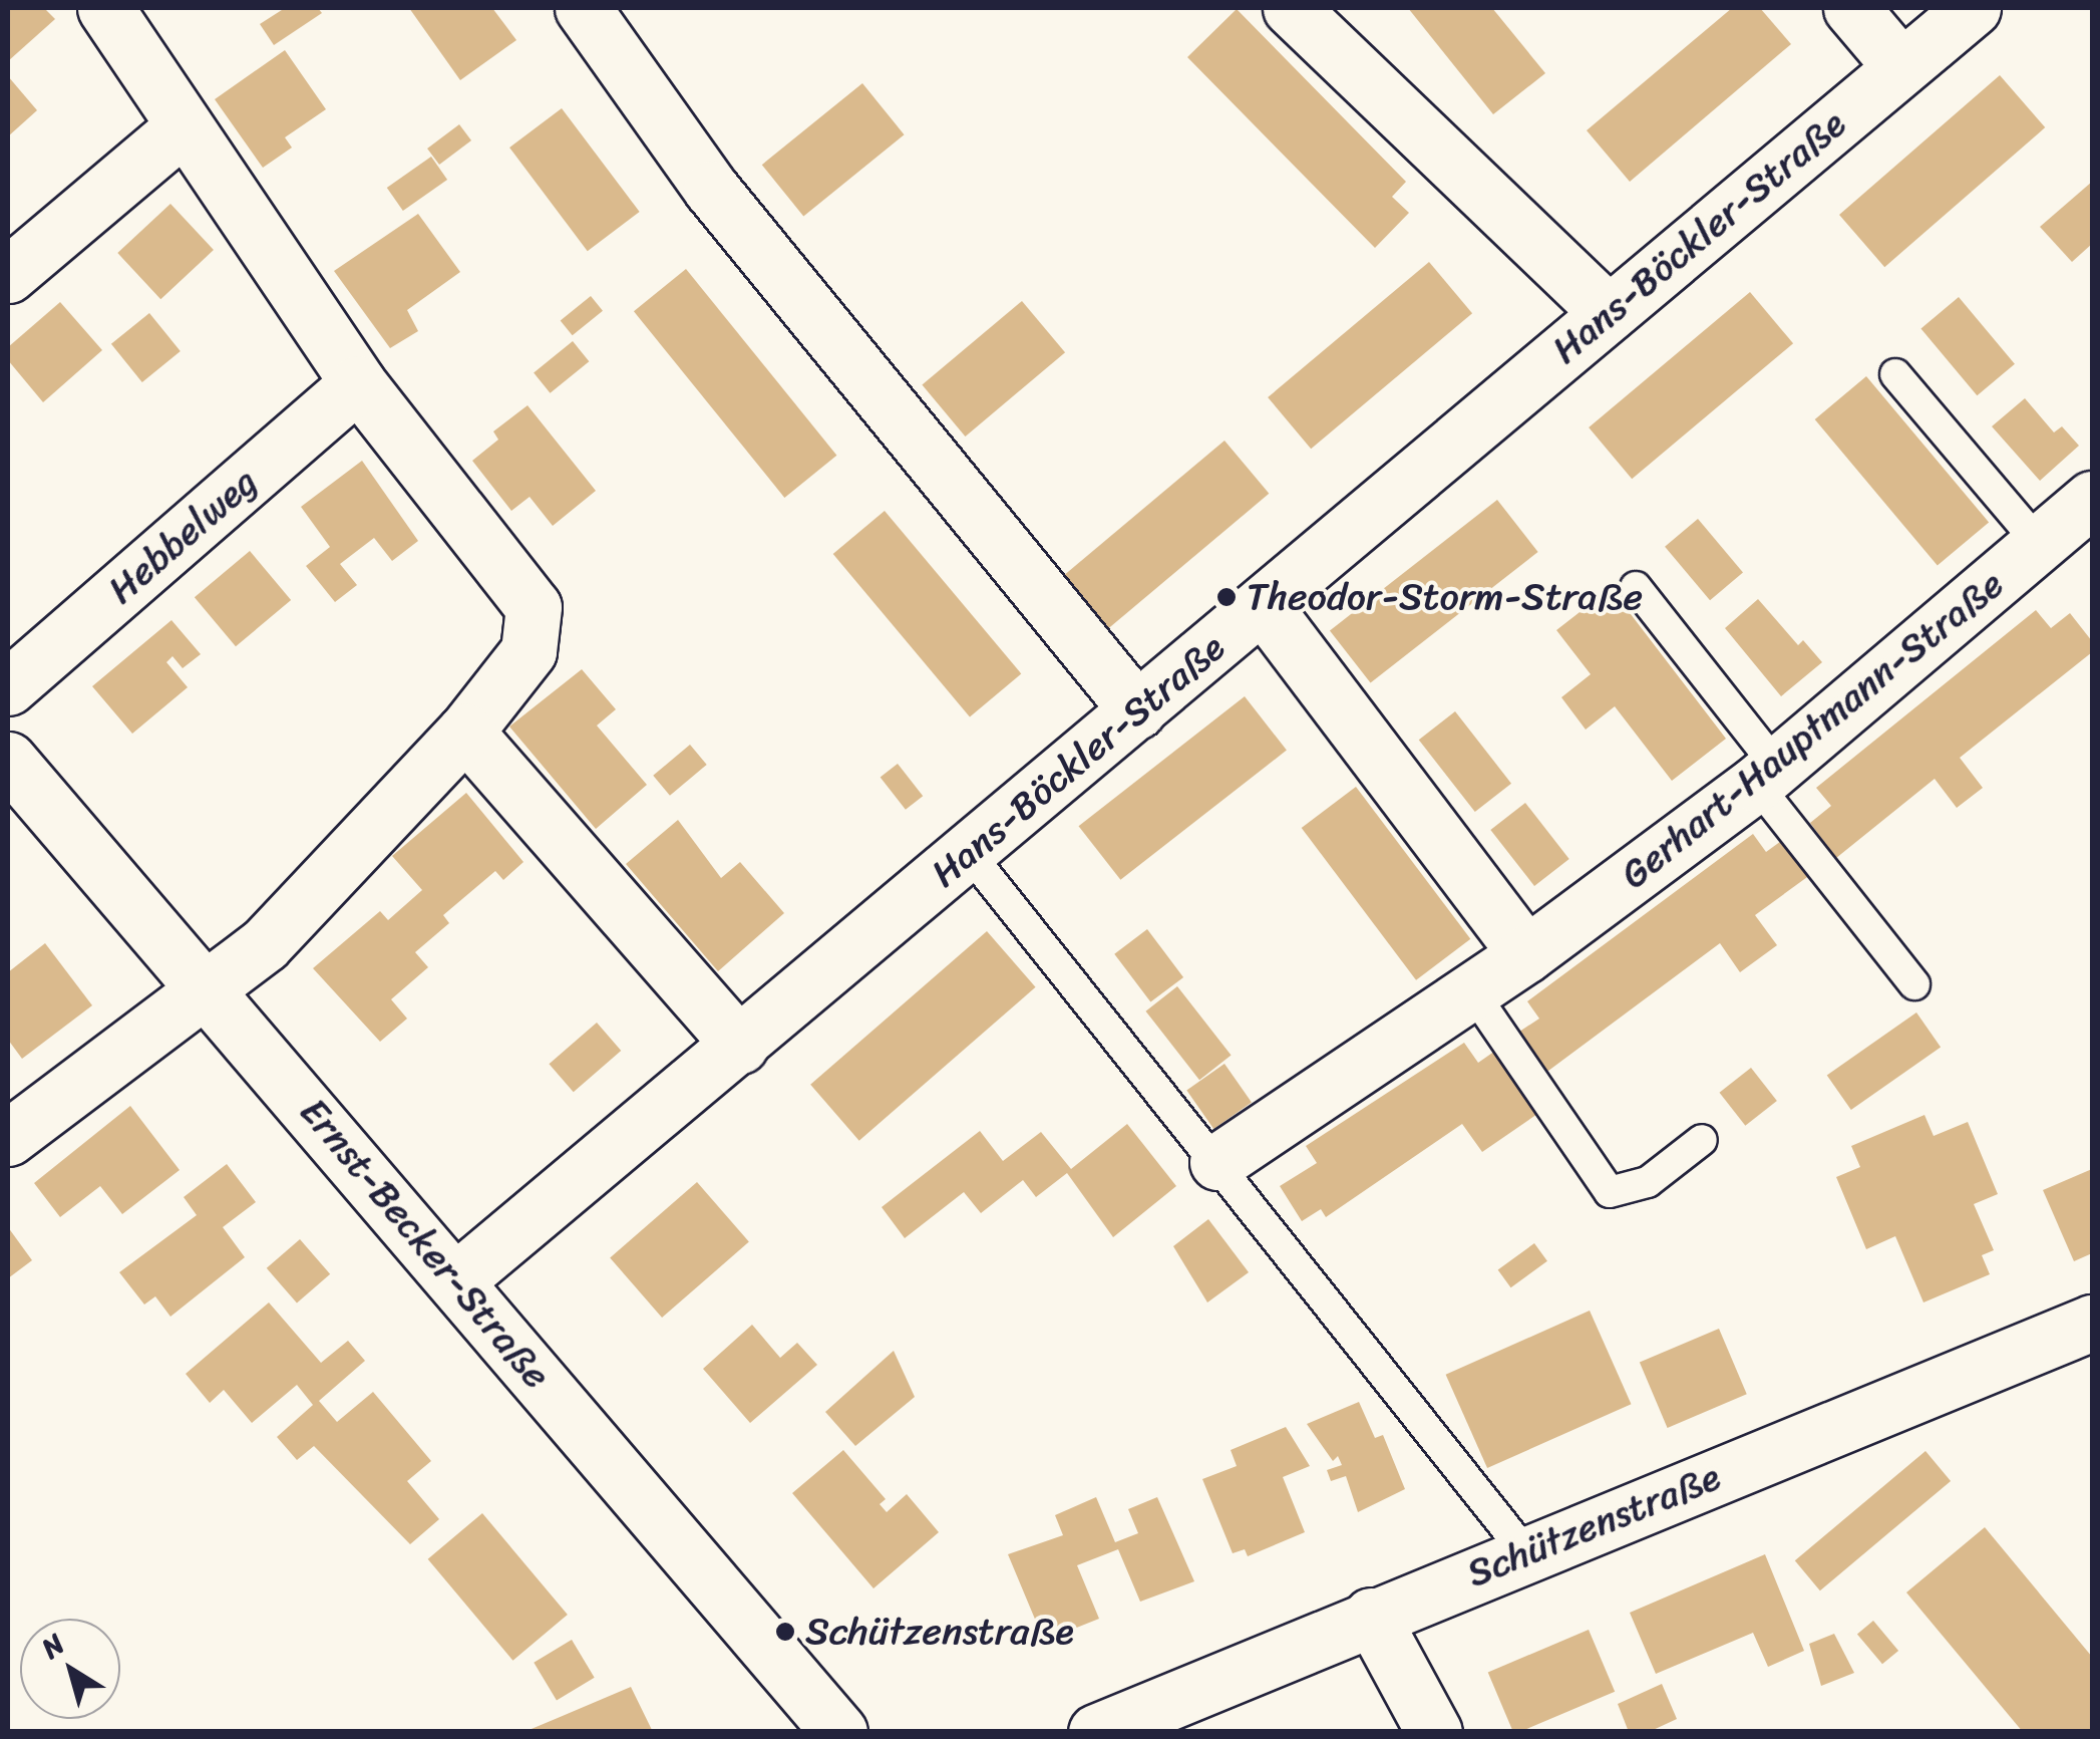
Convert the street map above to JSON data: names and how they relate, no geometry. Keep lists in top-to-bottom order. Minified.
{"streets":{"street":["Hans-Böckler-Straße","Hebbelweg","Gerhart-Hauptmann-Straße","Ernst-Becker-Straße","Schützenstraße"]},"crossings":[["Hans-Böckler-Straße","Ernst-Becker-Straße"]],"places":["Theodor-Storm-Straße","Schützenstraße"],"north":"top left"}
